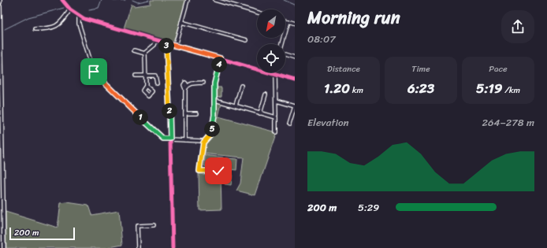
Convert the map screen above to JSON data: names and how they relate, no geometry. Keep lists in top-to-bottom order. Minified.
{"scale_bar":"200 m","north":"bottom left","page":{"heading":["Morning run","08:07"],"pins":["3","4","2","1","5"],"stats":[["Distance","1.20 km"],["Time","6:23"],["Pace","5:19 /km"]],"chart":["Elevation","264–278 m"],"list":[{"name":"200 m","note":"5:29"}],"scale":"200 m"}}
